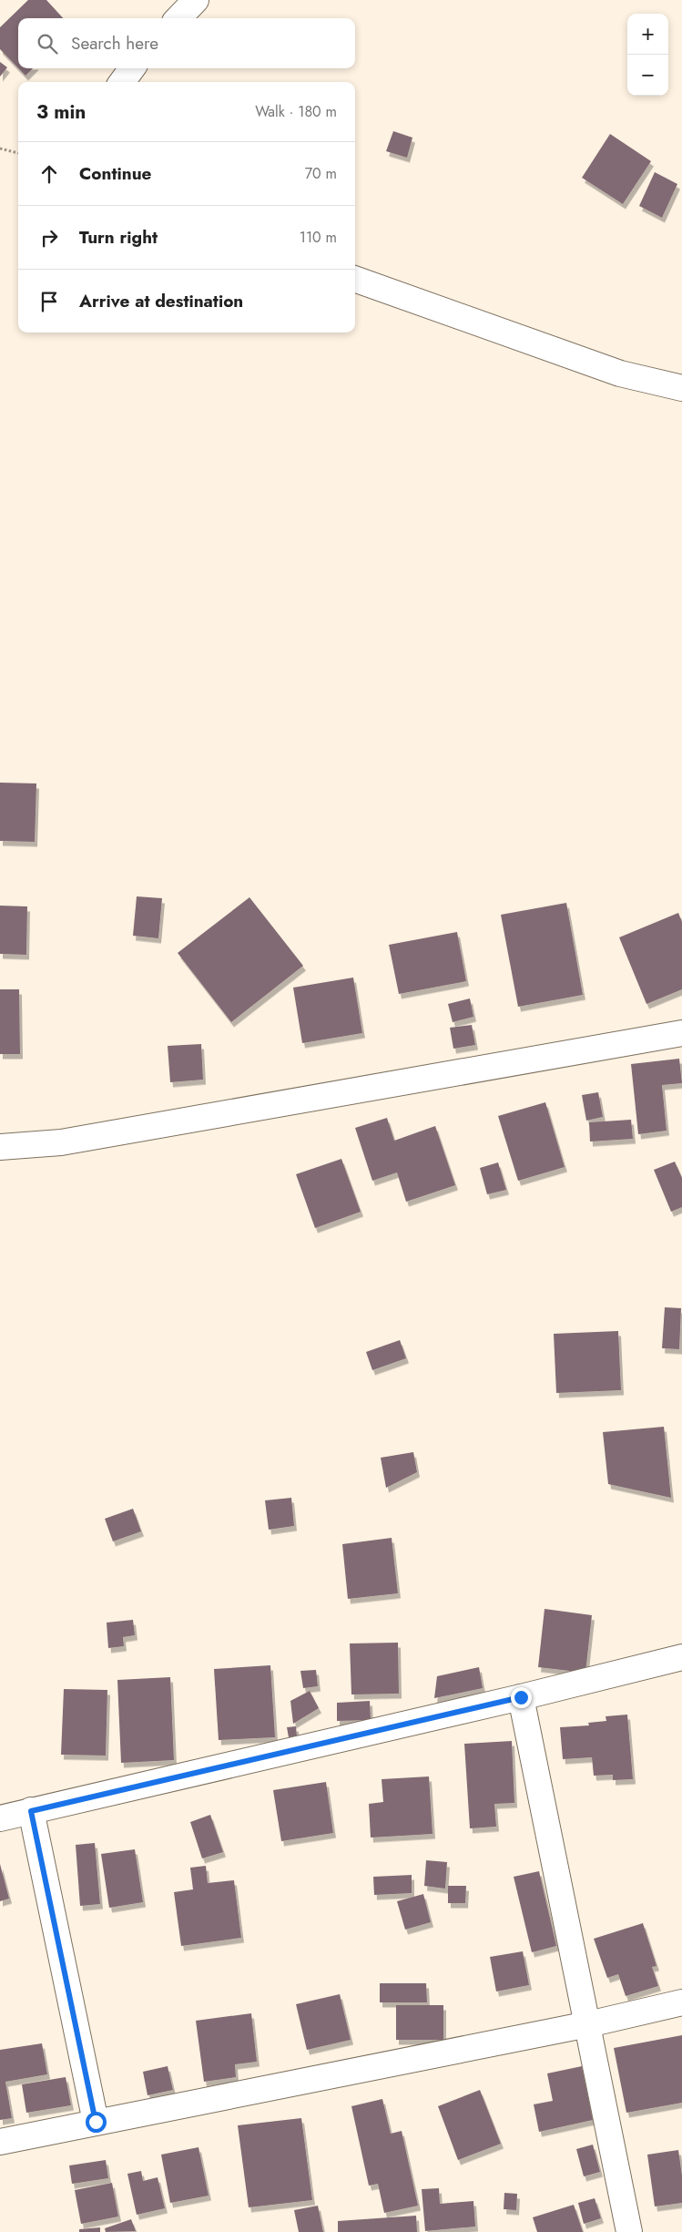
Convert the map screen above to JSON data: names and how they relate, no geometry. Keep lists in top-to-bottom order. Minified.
{"page":{"map_buttons":["+","−"],"search":"Search here","heading":["3 min","Walk · 180 m"],"list":[["Continue","70 m"],["Turn right","110 m"],"Arrive at destination"]}}
